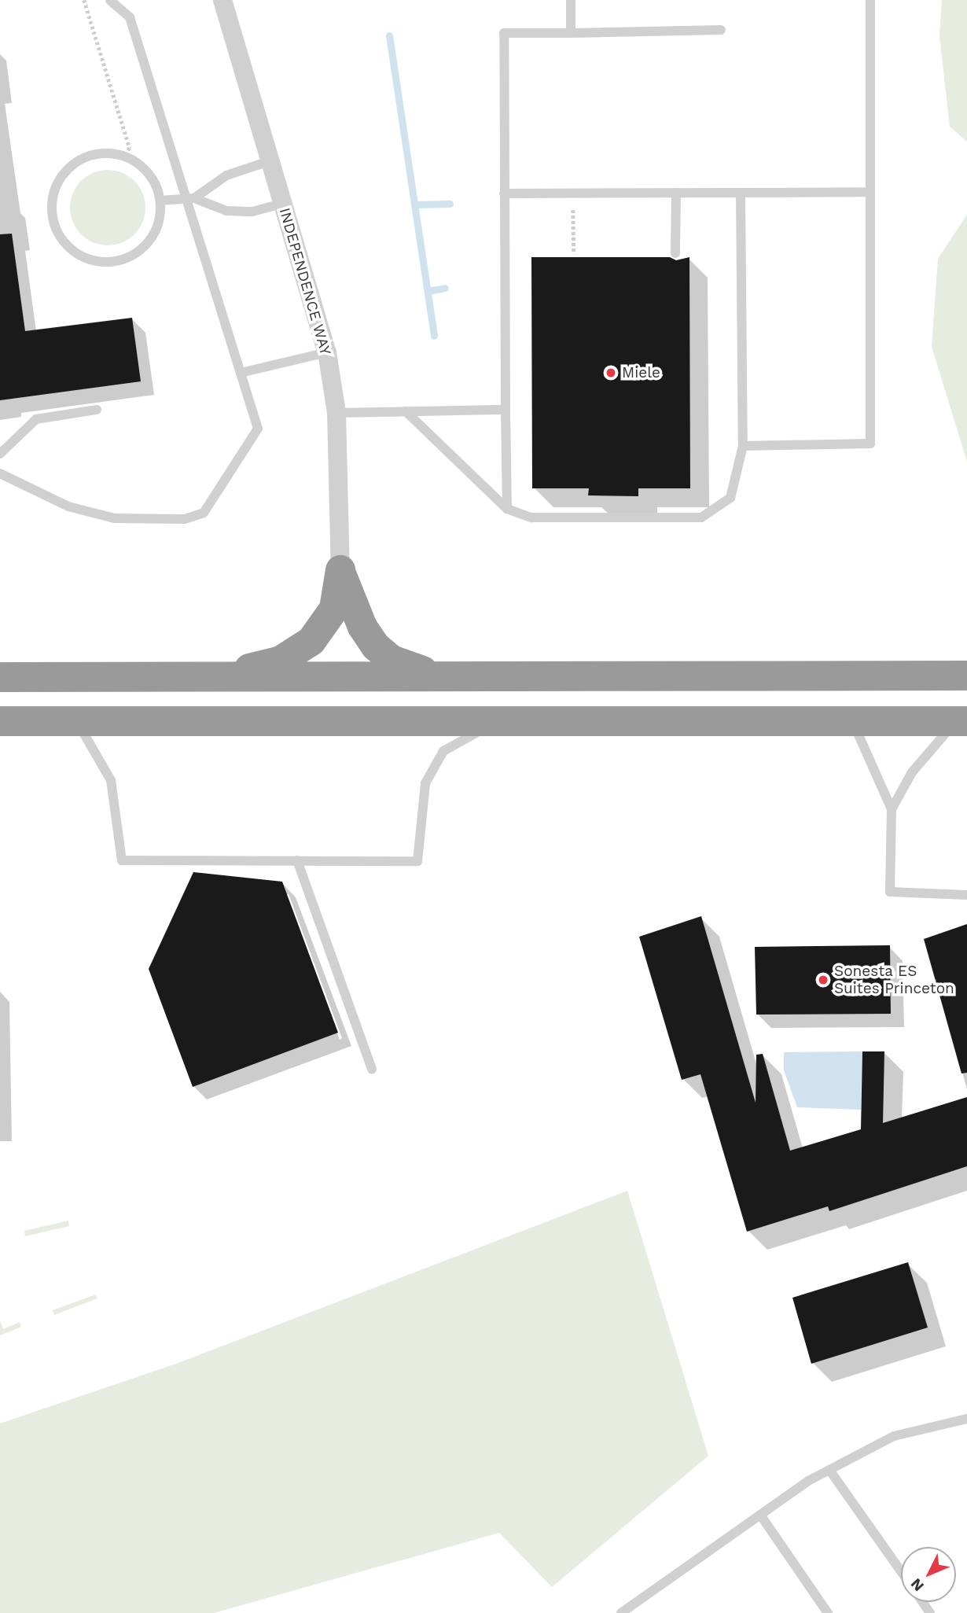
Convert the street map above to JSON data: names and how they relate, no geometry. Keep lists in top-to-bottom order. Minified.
{"streets":{"street":["INDEPENDENCE WAY"]},"places":["Miele","Sonesta ES Suites Princeton"],"north":"bottom left"}
